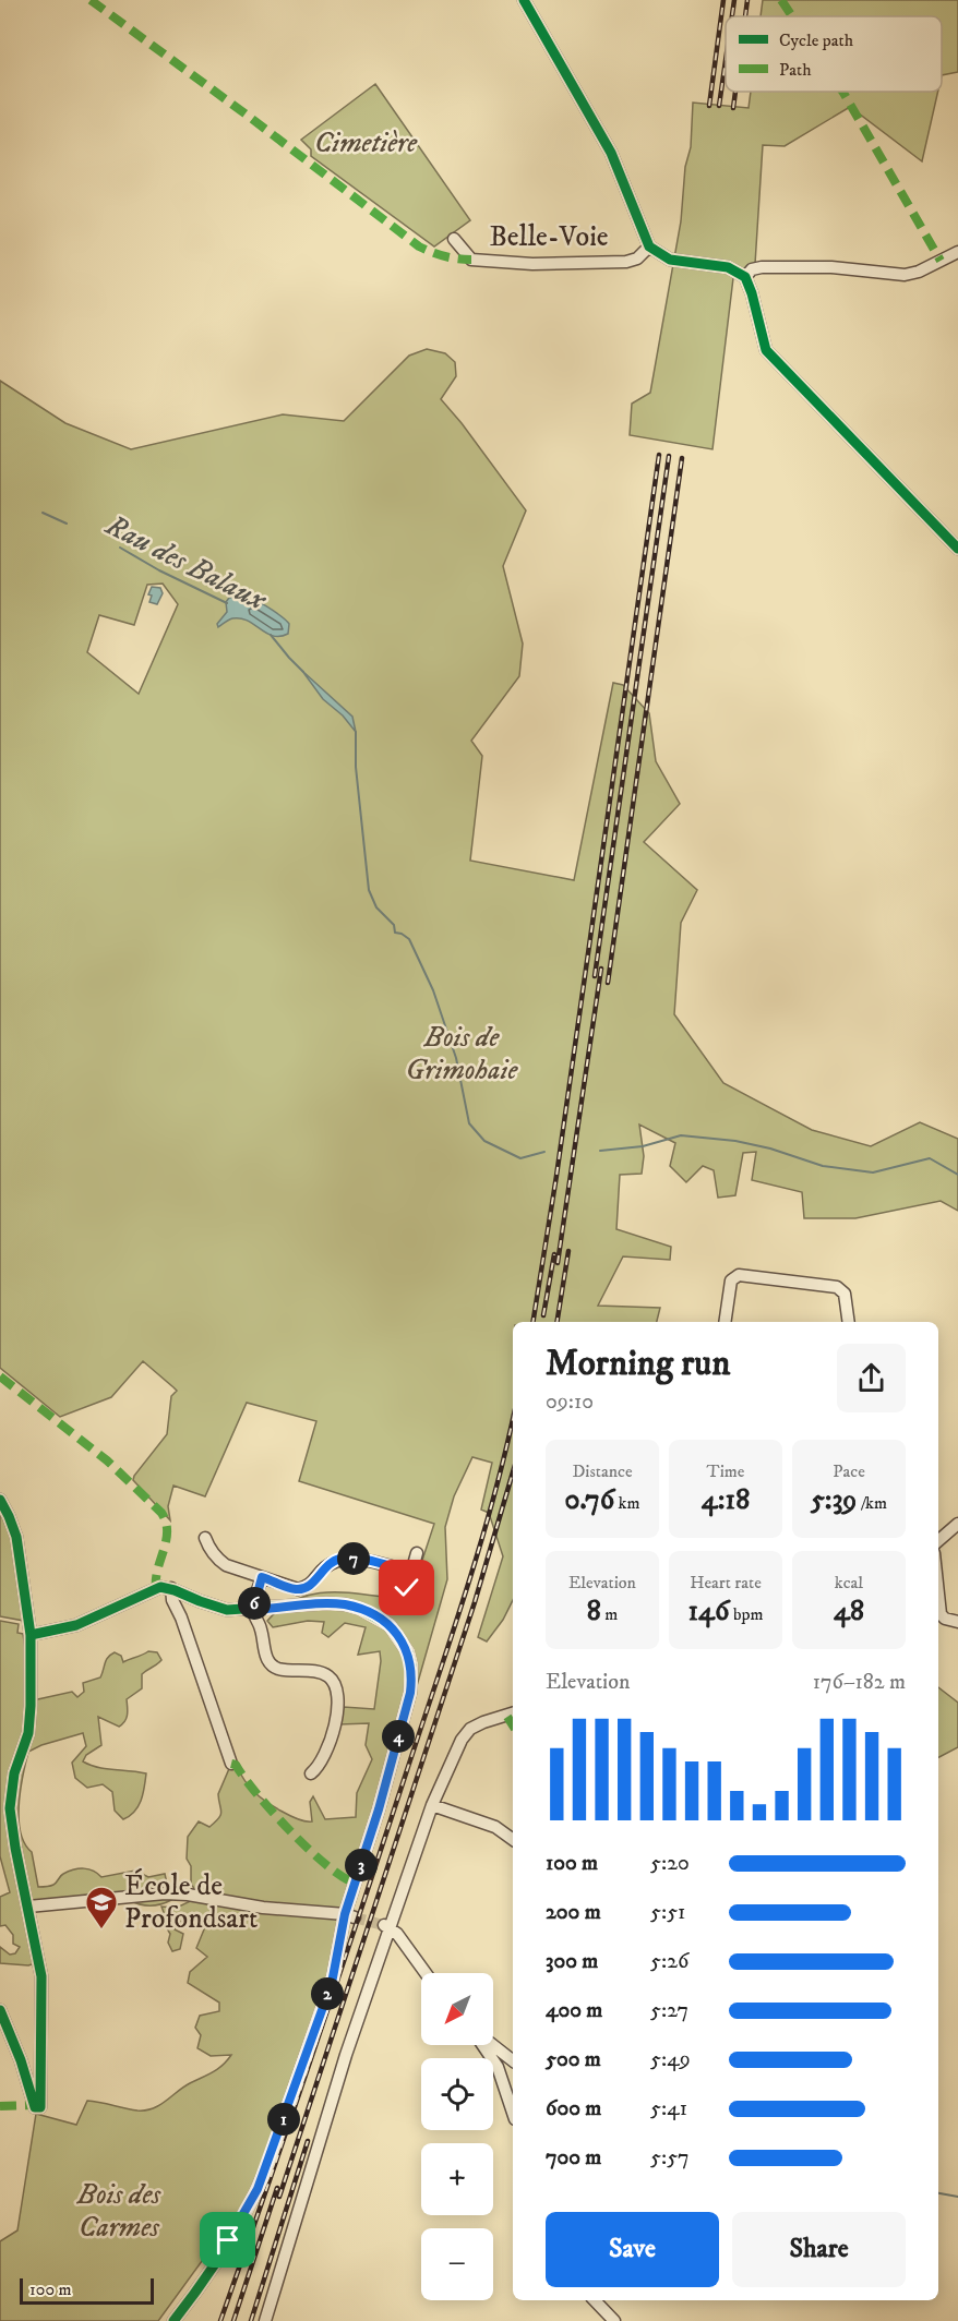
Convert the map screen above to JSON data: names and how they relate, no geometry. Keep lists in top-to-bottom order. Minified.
{"streets":{"street":["Belle-Voie"]},"water":["Rau des Balaux"],"parks":["Cimetière","Bois de Grimohaie","Bois des Carmes"],"places":{"school or university":["École de Profondsart"]},"legend":["Cycle path","Path"],"scale_bar":"100 m","north":"bottom left","page":{"heading":["Morning run","09:10"],"stats":[["Distance","0.76 km"],["Time","4:18"],["Pace","5:39 /km"],["Elevation","8 m"],["Heart rate","146 bpm"],["kcal","48"]],"pins":["7","6","4","3","2","1"],"chart":["Elevation","176–182 m"],"list":[{"name":"100 m","note":"5:20"},{"name":"200 m","note":"5:51"},{"name":"300 m","note":"5:26"},{"name":"400 m","note":"5:27"},{"name":"500 m","note":"5:49"},{"name":"600 m","note":"5:41"},{"name":"700 m","note":"5:57"}],"map_buttons":["+","−"],"buttons":["Save","Share"],"scale":"100 m"}}
